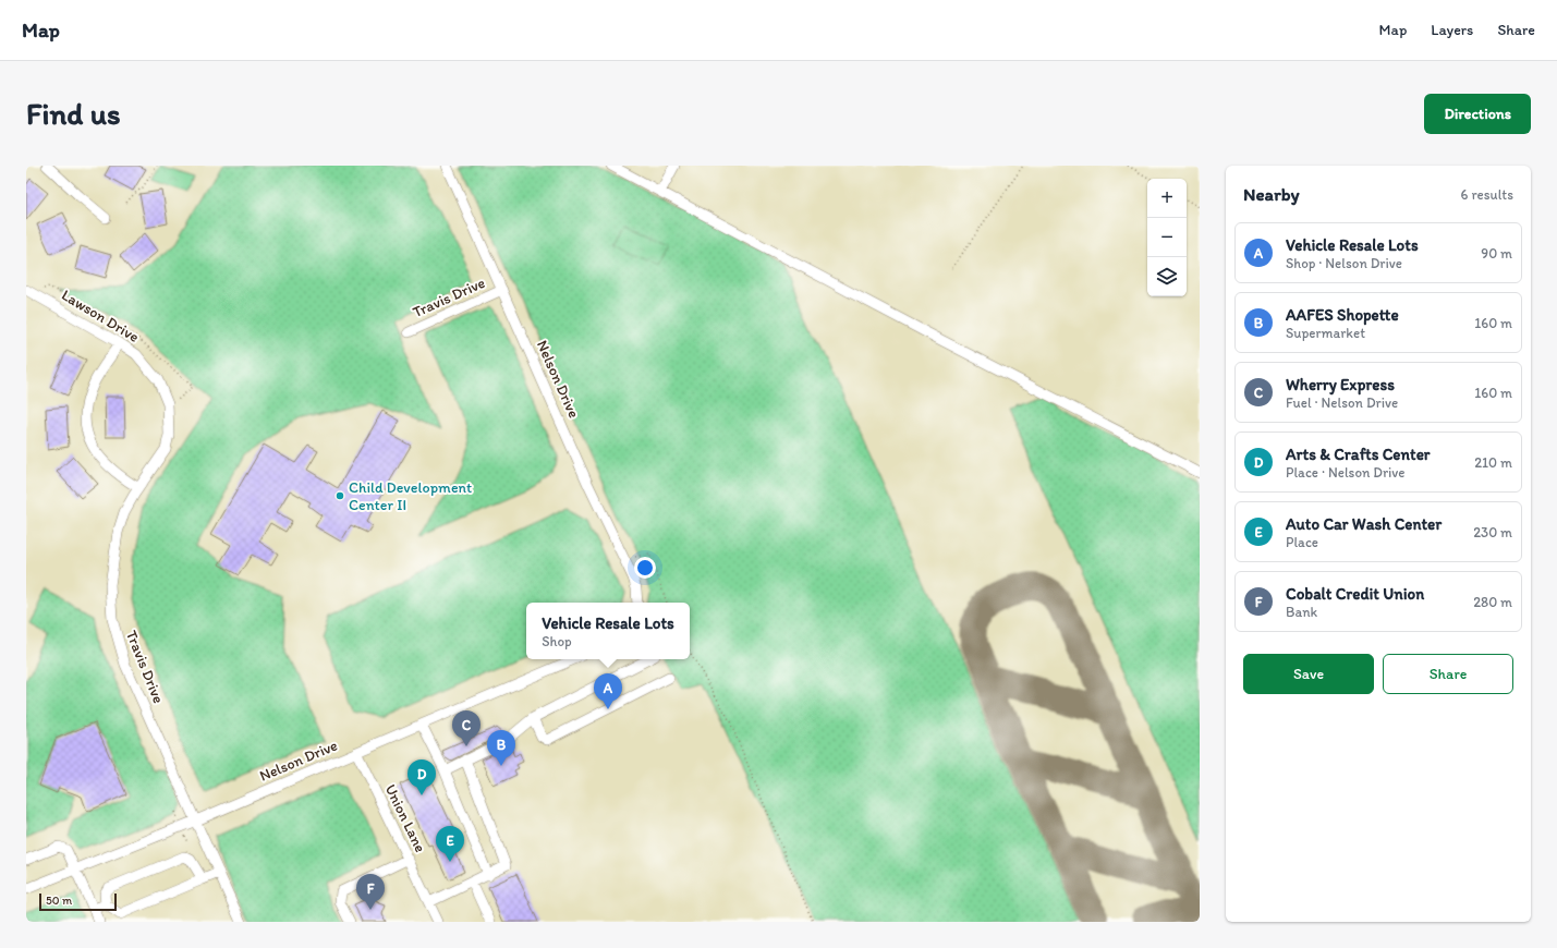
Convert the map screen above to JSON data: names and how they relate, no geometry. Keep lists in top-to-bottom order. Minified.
{"streets":{"street":["Travis Drive","Lawson Drive","Nelson Drive","Union Lane"]},"crossings":[["Travis Drive","Lawson Drive"],["Travis Drive","Nelson Drive"],["Nelson Drive","Union Lane"]],"places":["Child Development Center II"],"scale_bar":"50 m","page":{"header":"Map","nav":["Map","Layers","Share"],"buttons":["Directions",["Save","Share"]],"title":"Find us","heading":["Nearby","6 results"],"map_buttons":["+","−"],"list":[{"mark":"A","name":"Vehicle Resale Lots","note":"Shop · Nelson Drive","value":"90 m"},{"mark":"B","name":"AAFES Shopette","note":"Supermarket","value":"160 m"},{"mark":"C","name":"Wherry Express","note":"Fuel · Nelson Drive","value":"160 m"},{"mark":"D","name":"Arts & Crafts Center","note":"Place · Nelson Drive","value":"210 m"},{"mark":"E","name":"Auto Car Wash Center","note":"Place","value":"230 m"},{"mark":"F","name":"Cobalt Credit Union","note":"Bank","value":"280 m"}],"popup":["Vehicle Resale Lots","Shop"],"pins":["A","C","B","D","E","F"],"scale":"50 m"}}
